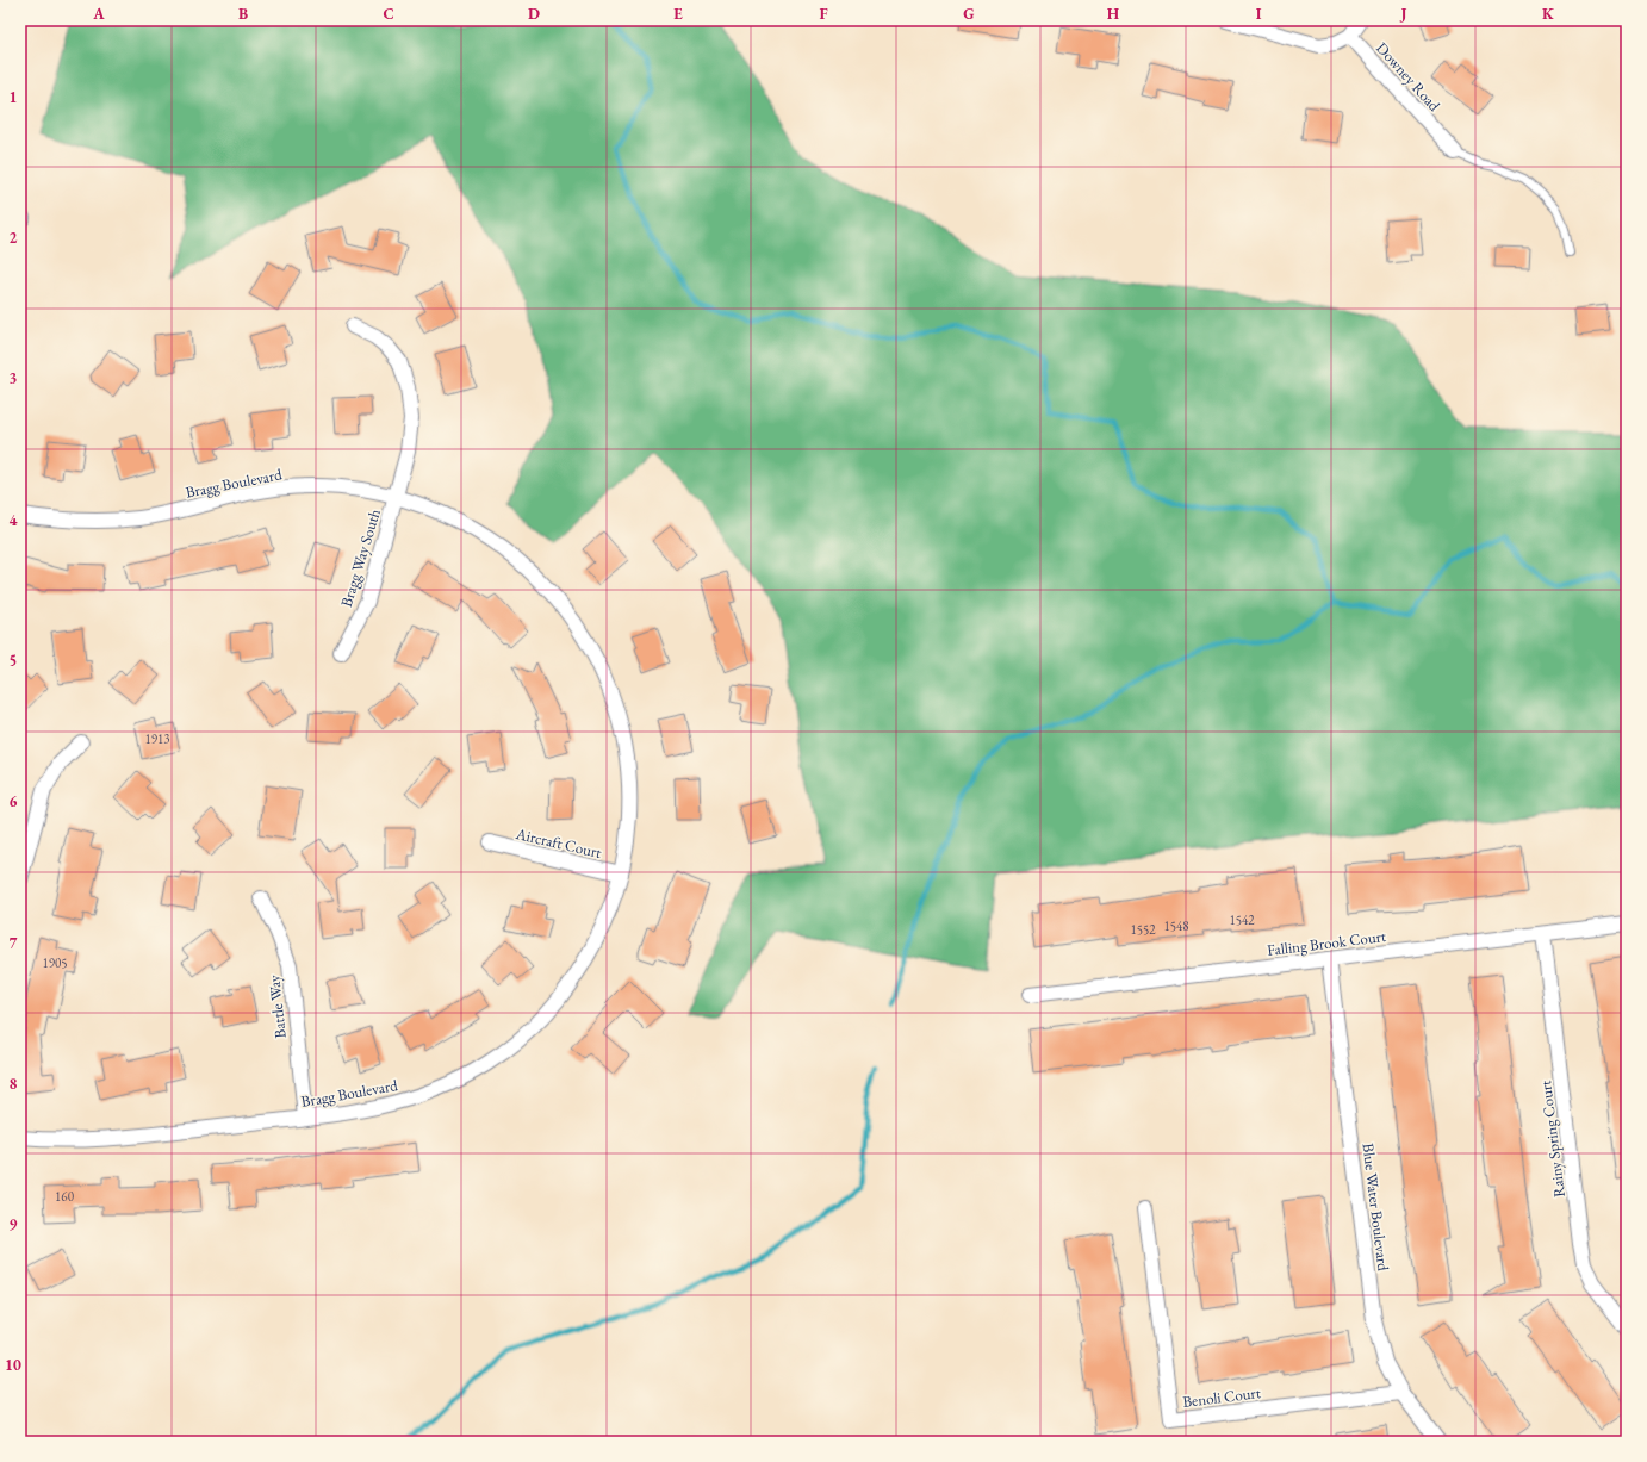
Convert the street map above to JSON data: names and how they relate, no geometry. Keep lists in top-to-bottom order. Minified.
{"streets":{"street":["Downey Road","Bragg Boulevard","Bragg Way South","Aircraft Court","Falling Brook Court","Battle Way","Rainy Spring Court","Blue Water Boulevard","Benoli Court"]},"crossings":[["Bragg Boulevard","Bragg Way South"],["Bragg Boulevard","Aircraft Court"],["Bragg Boulevard","Battle Way"],["Falling Brook Court","Rainy Spring Court"],["Falling Brook Court","Blue Water Boulevard"],["Blue Water Boulevard","Benoli Court"]],"house_numbers":["1913","1542","1548","1552","1905","160"],"grid":{"columns":["A","B","C","D","E","F","G","H","I","J","K"],"rows":["1","2","3","4","5","6","7","8","9","10"]}}
